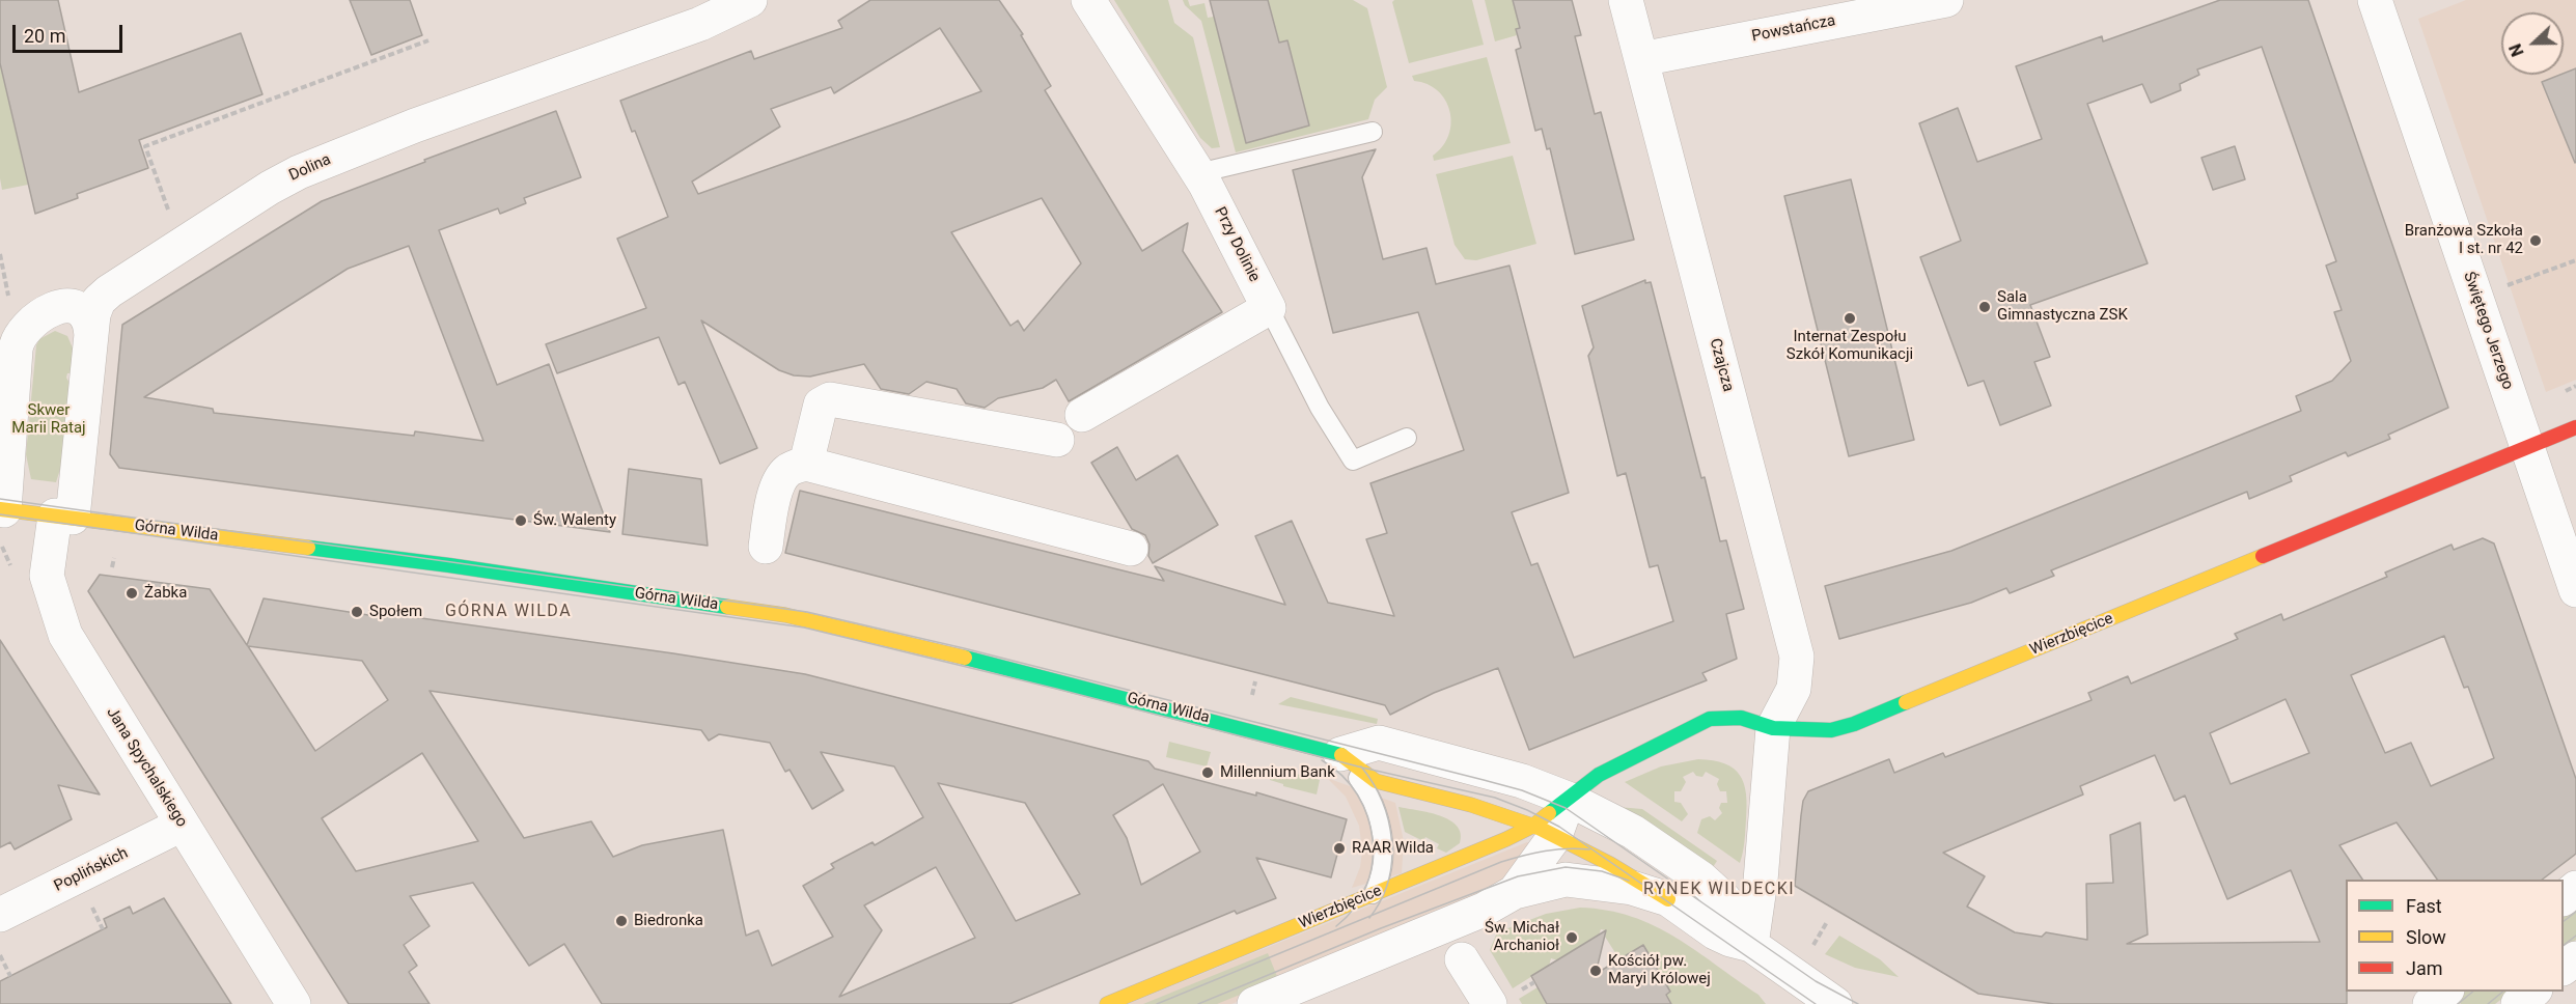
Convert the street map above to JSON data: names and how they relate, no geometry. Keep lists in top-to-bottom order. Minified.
{"streets":{"street":["Powstańcza","Dolina","Przy Dolinie","Świętego Jerzego","Czajcza","Górna Wilda","Wierzbięcice","Jana Spychalskiego","Poplińskich"]},"crossings":[["Powstańcza","Czajcza"],["Dolina","Górna Wilda"],["Dolina","Jana Spychalskiego"],["Świętego Jerzego","Wierzbięcice"],["Czajcza","Wierzbięcice"],["Górna Wilda","Wierzbięcice"],["Górna Wilda","Jana Spychalskiego"],["Jana Spychalskiego","Poplińskich"]],"districts":["GÓRNA WILDA","RYNEK WILDECKI"],"parks":["Skwer Marii Rataj"],"places":["Branżowa Szkoła I st. nr 42","Sala Gimnastyczna ZSK","Internat Zespołu Szkół Komunikacji","Św. Walenty","Żabka","Społem","Millennium Bank","RAAR Wilda","Biedronka","Św. Michał Archanioł","Kościół pw. Maryi Królowej"],"legend":["Fast","Slow","Jam"],"scale_bar":"20 m","north":"left"}
